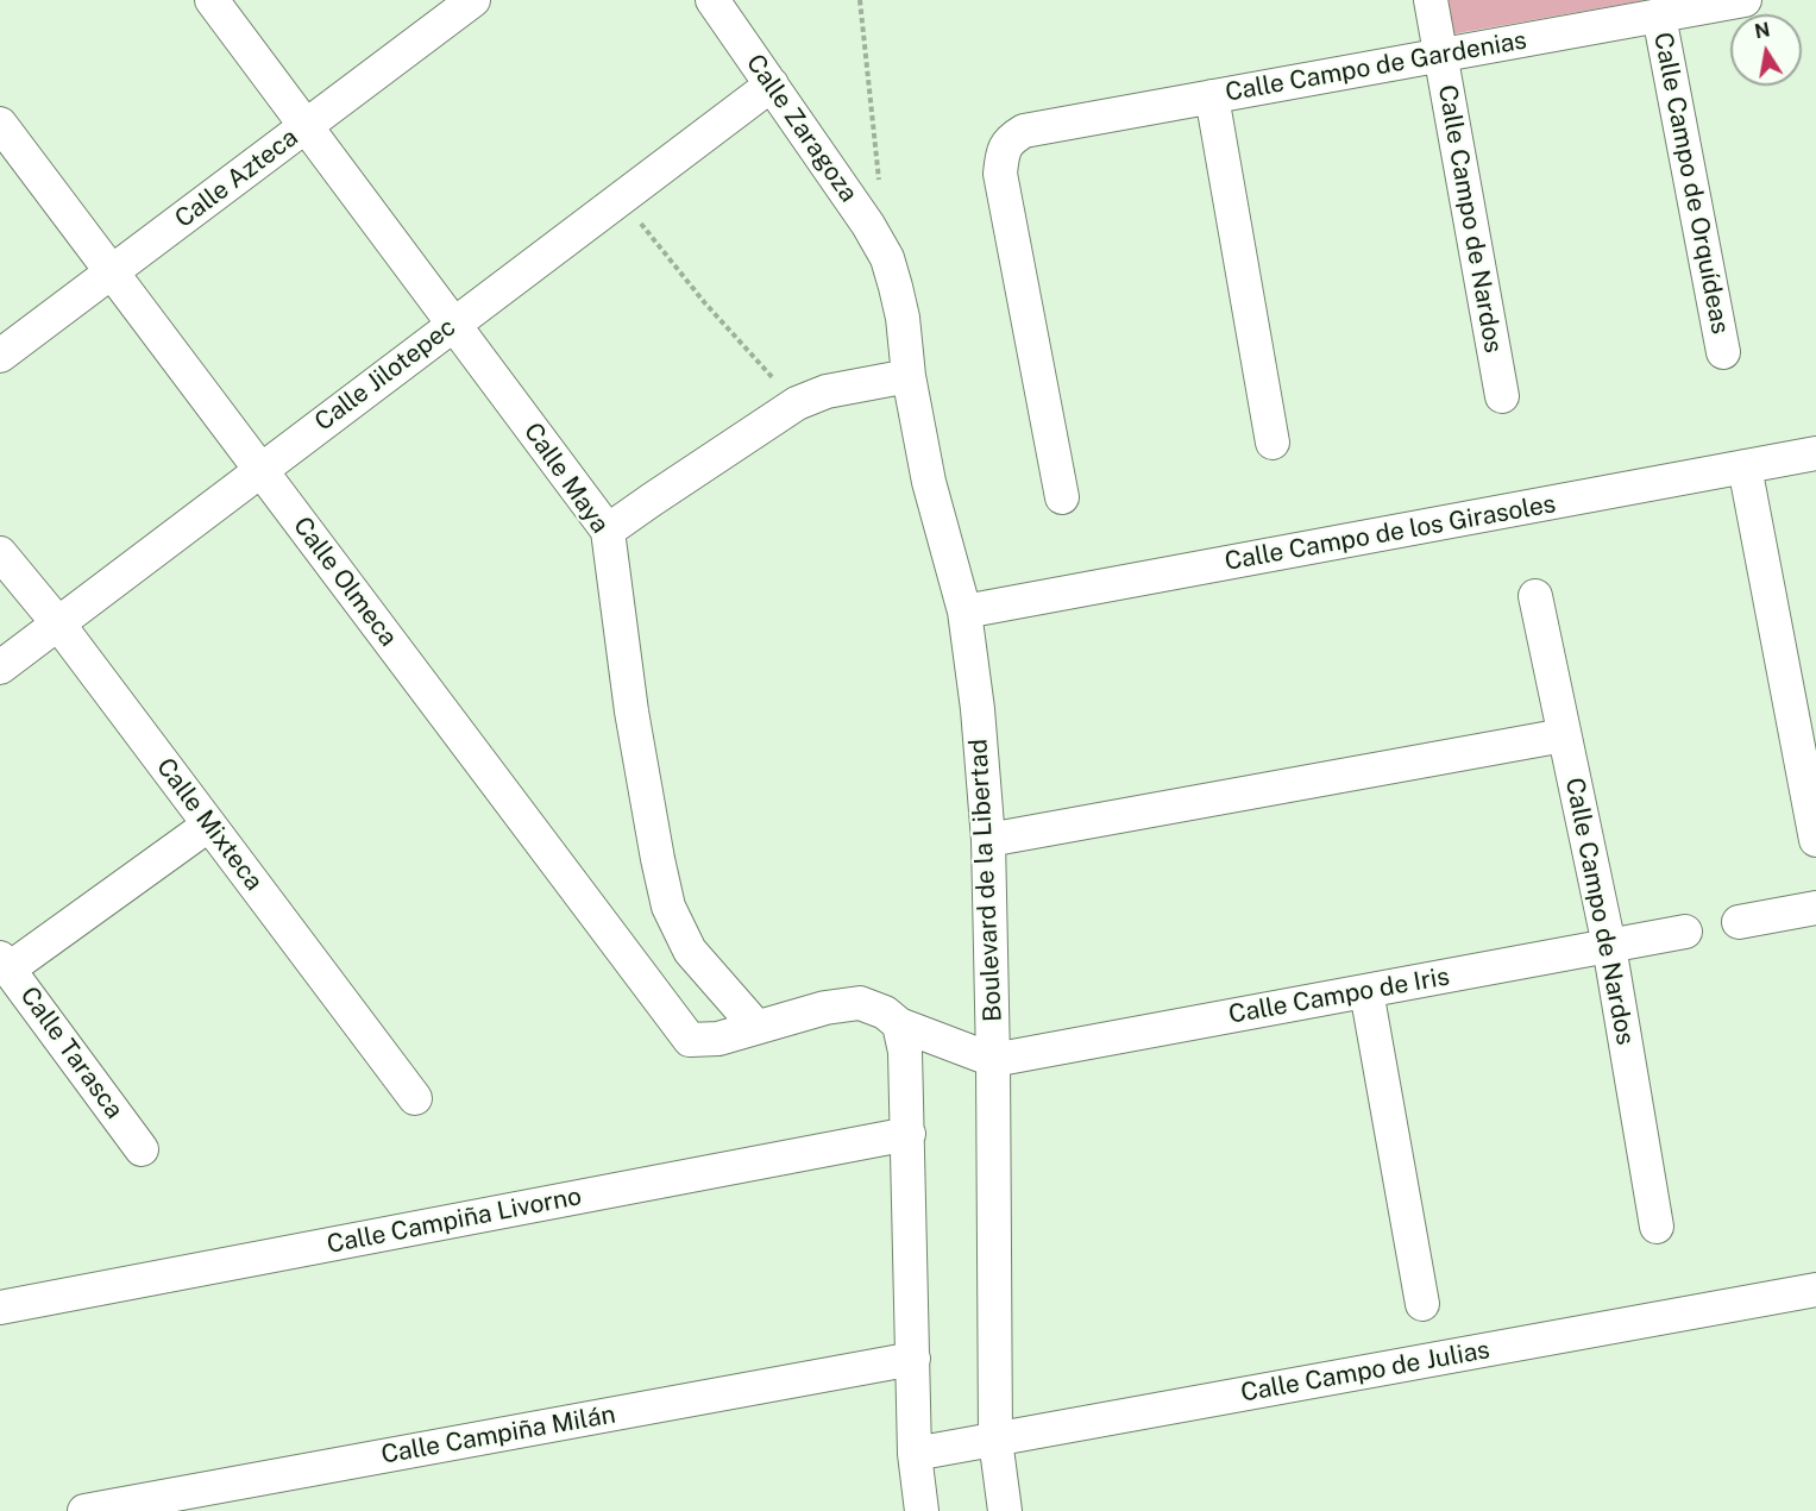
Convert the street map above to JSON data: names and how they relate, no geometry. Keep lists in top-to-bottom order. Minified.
{"streets":{"street":["Calle Campo de Gardenias","Calle Zaragoza","Calle Azteca","Calle Campo de Orquídeas","Calle Campo de Nardos","Calle Jilotepec","Calle Maya","Calle Campo de los Girasoles","Calle Olmeca","Calle Mixteca","Boulevard de la Libertad","Calle Campo de Iris","Calle Tarasca","Calle Campiña Livorno","Calle Campo de Julias","Calle Campiña Milán"]},"crossings":[["Calle Campo de Gardenias","Calle Campo de Orquídeas"],["Calle Campo de Gardenias","Calle Campo de Nardos"],["Calle Zaragoza","Calle Jilotepec"],["Calle Zaragoza","Boulevard de la Libertad"],["Calle Azteca","Calle Maya"],["Calle Azteca","Calle Olmeca"],["Calle Campo de Nardos","Calle Campo de Iris"],["Calle Jilotepec","Calle Maya"],["Calle Jilotepec","Calle Olmeca"],["Calle Jilotepec","Calle Mixteca"],["Calle Maya","Calle Olmeca"],["Calle Campo de los Girasoles","Boulevard de la Libertad"],["Boulevard de la Libertad","Calle Campo de Iris"],["Boulevard de la Libertad","Calle Campo de Julias"]],"north":"top"}
